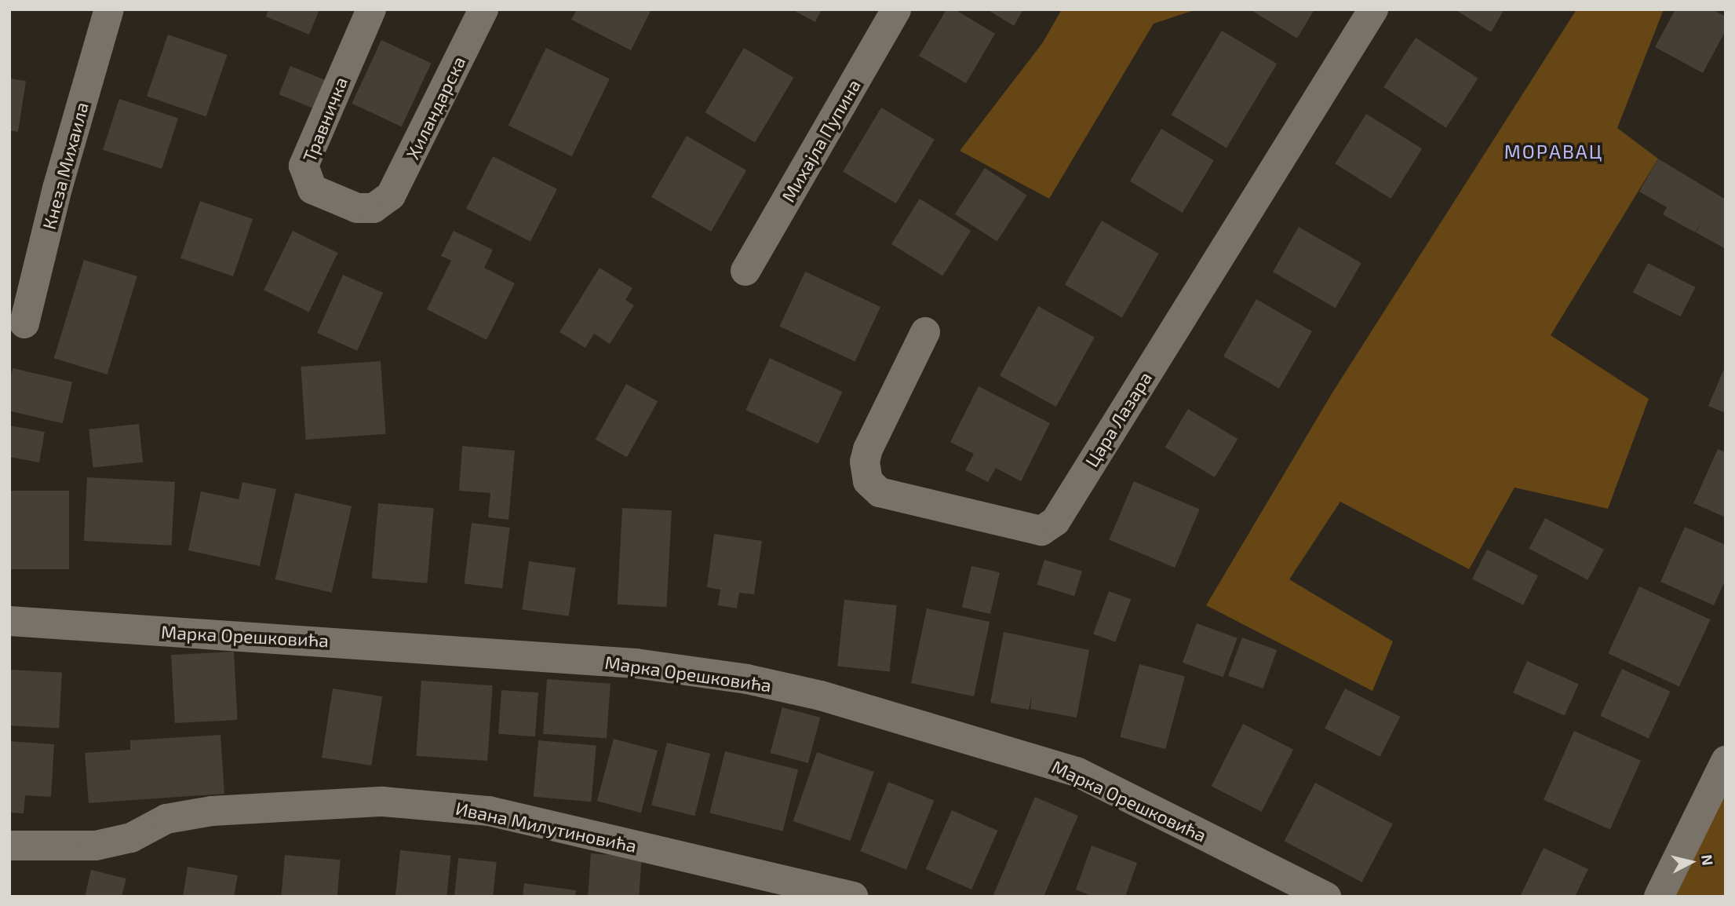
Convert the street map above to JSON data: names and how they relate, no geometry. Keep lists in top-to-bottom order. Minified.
{"streets":{"street":["Хиландарска","Травничка","Михајла Пупина","Кнеза Михаила","Цара Лазара","Марка Орешковића","Ивана Милутиновића"]},"crossings":[["Хиландарска","Травничка"]],"districts":["МОРАВАЦ"],"north":"right"}
